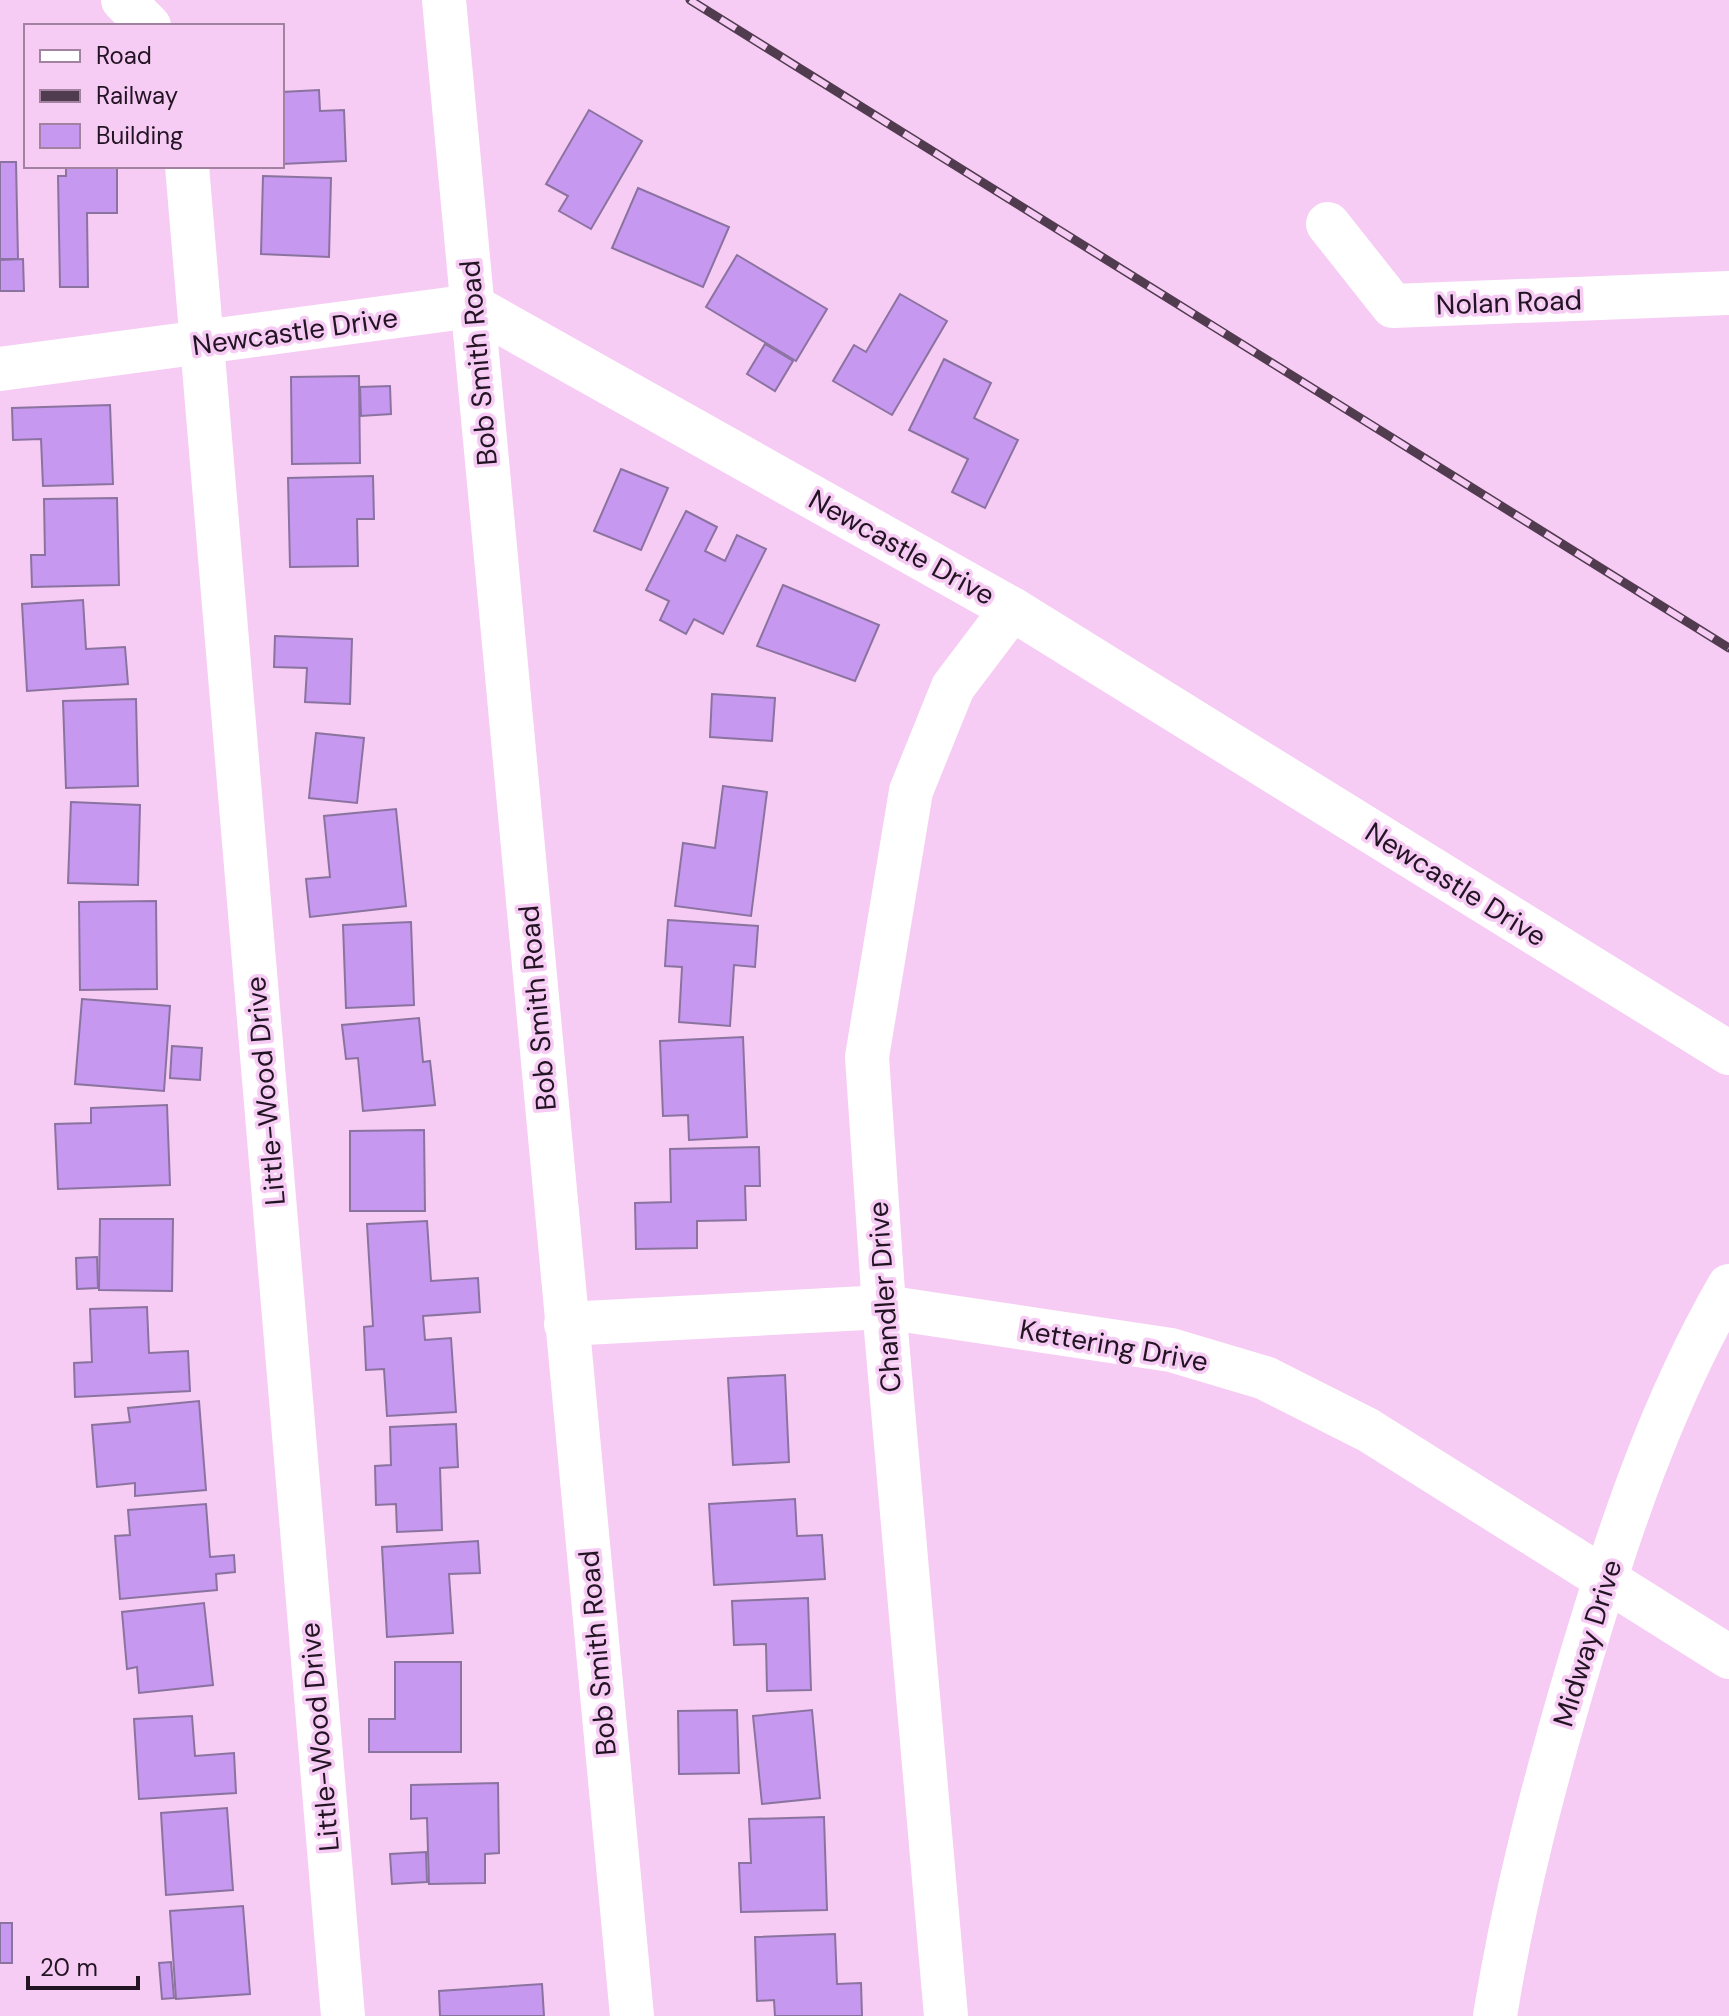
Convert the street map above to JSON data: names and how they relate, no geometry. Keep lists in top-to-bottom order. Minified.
{"streets":{"street":["Nolan Road","Newcastle Drive","Bob Smith Road","Little-Wood Drive","Chandler Drive","Kettering Drive","Midway Drive"]},"crossings":[["Newcastle Drive","Bob Smith Road"],["Newcastle Drive","Little-Wood Drive"],["Newcastle Drive","Chandler Drive"],["Bob Smith Road","Kettering Drive"],["Chandler Drive","Kettering Drive"],["Kettering Drive","Midway Drive"]],"legend":["Road","Railway","Building"],"scale_bar":"20 m"}
